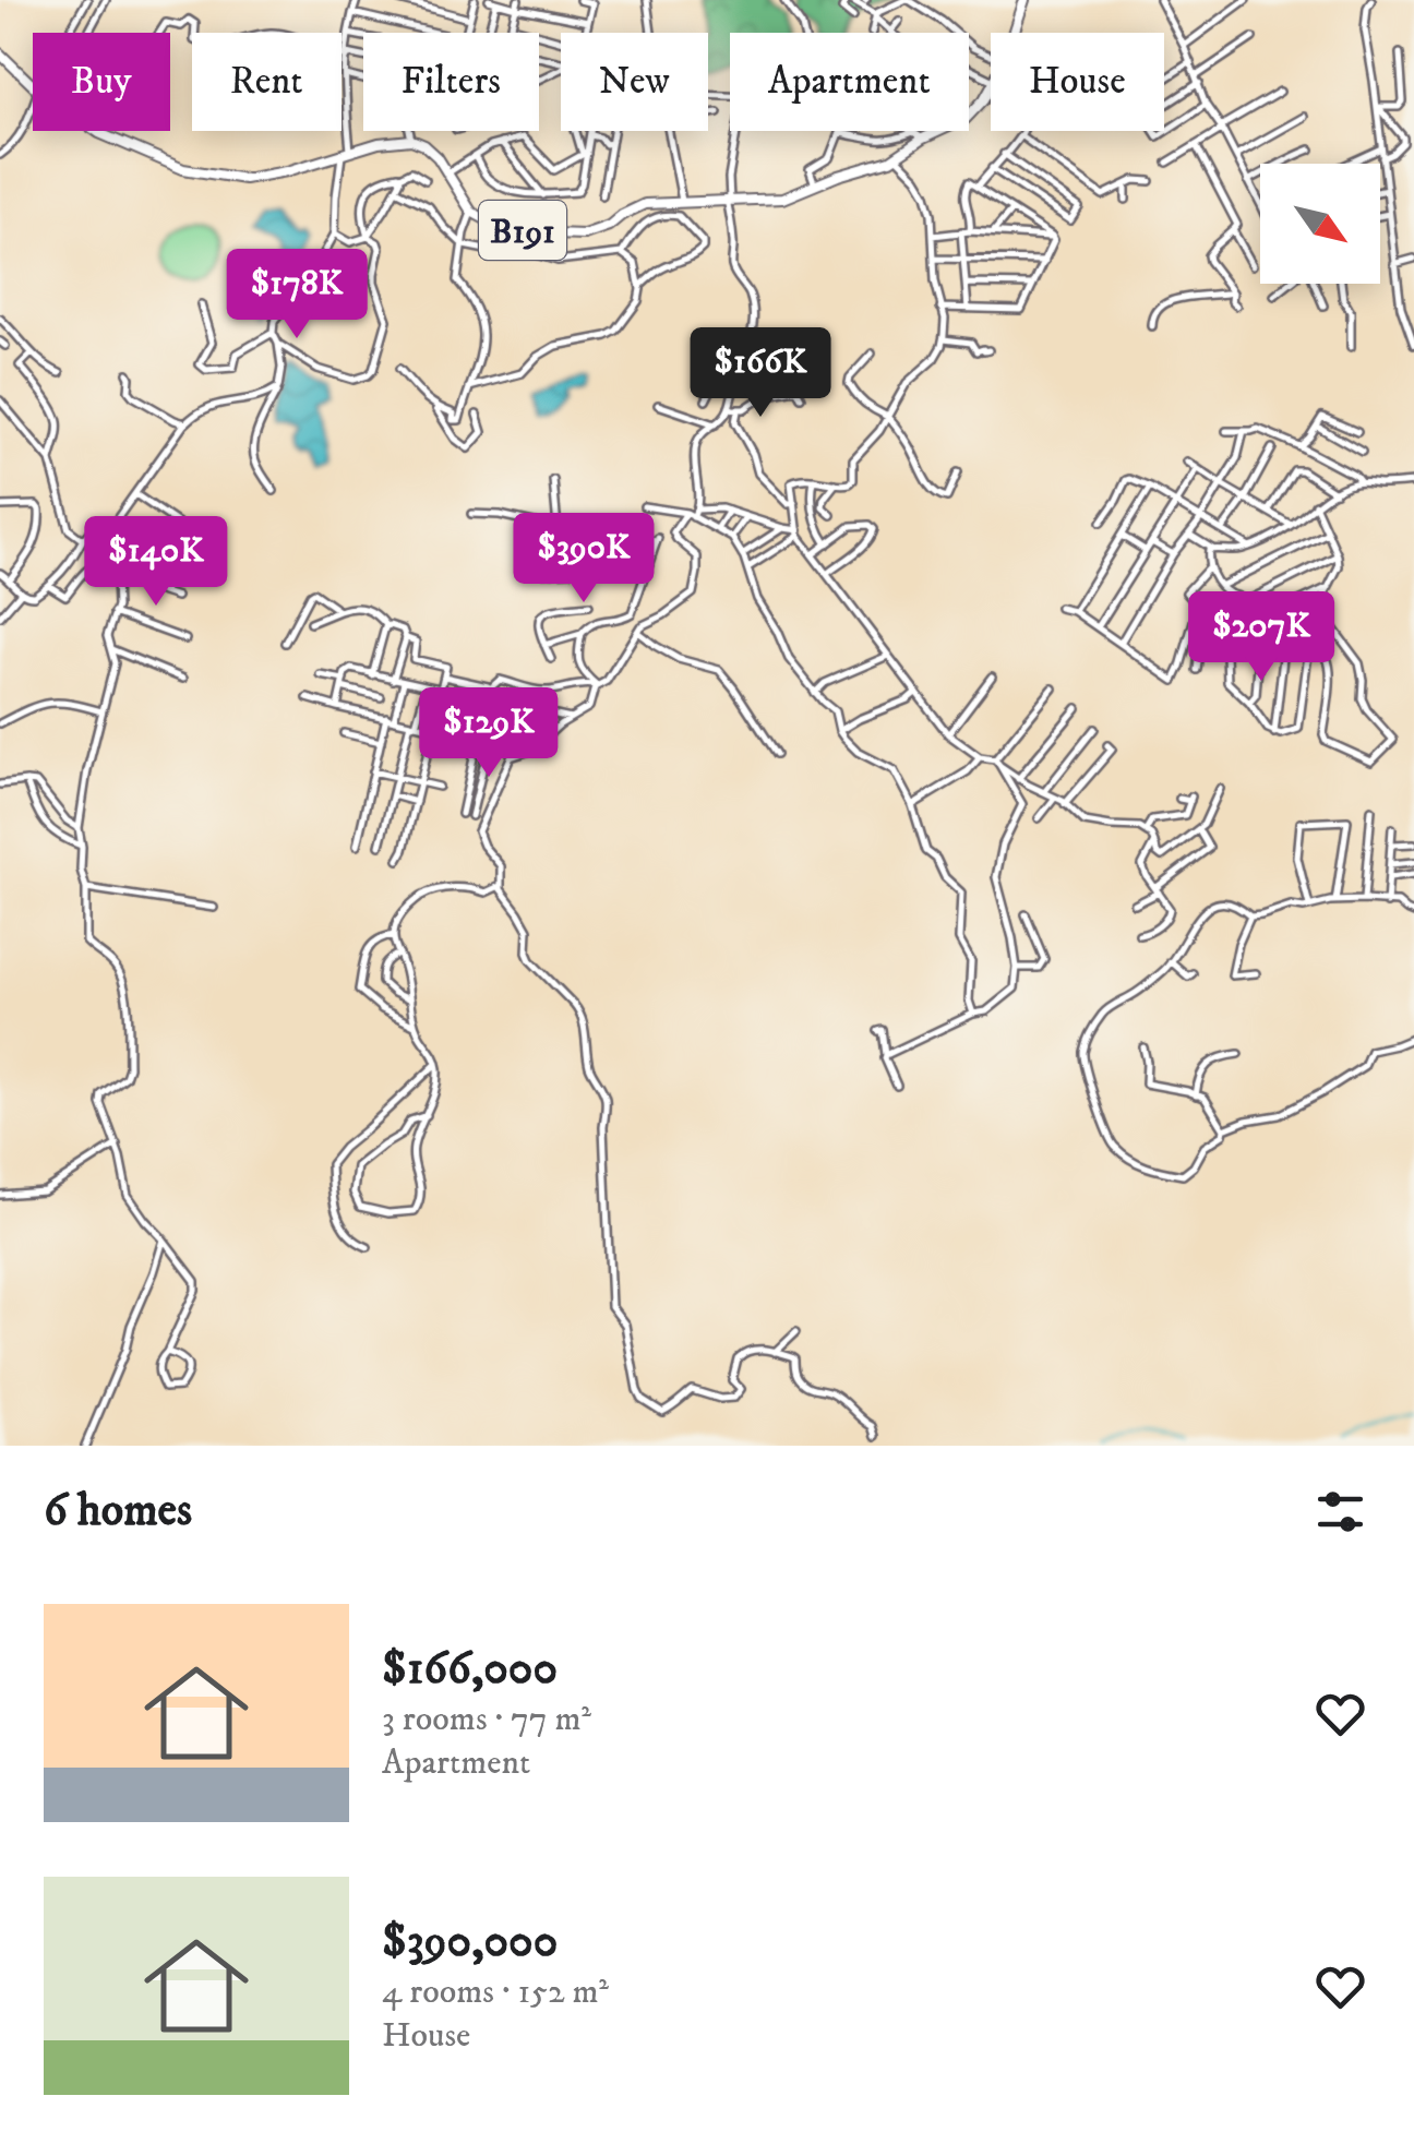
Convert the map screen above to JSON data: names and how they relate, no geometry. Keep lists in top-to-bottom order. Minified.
{"streets":{"main road":["B191"]},"north":"bottom right","page":{"chip":["Buy","Rent","Filters","New","Apartment","House"],"price":["$178K","$166K","$390K","$140K","$207K","$129K"],"heading":"6 homes","list":[{"name":"$166,000","note":"3 rooms · 77 m² · Apartment"},{"name":"$390,000","note":"4 rooms · 152 m² · House"}]}}
